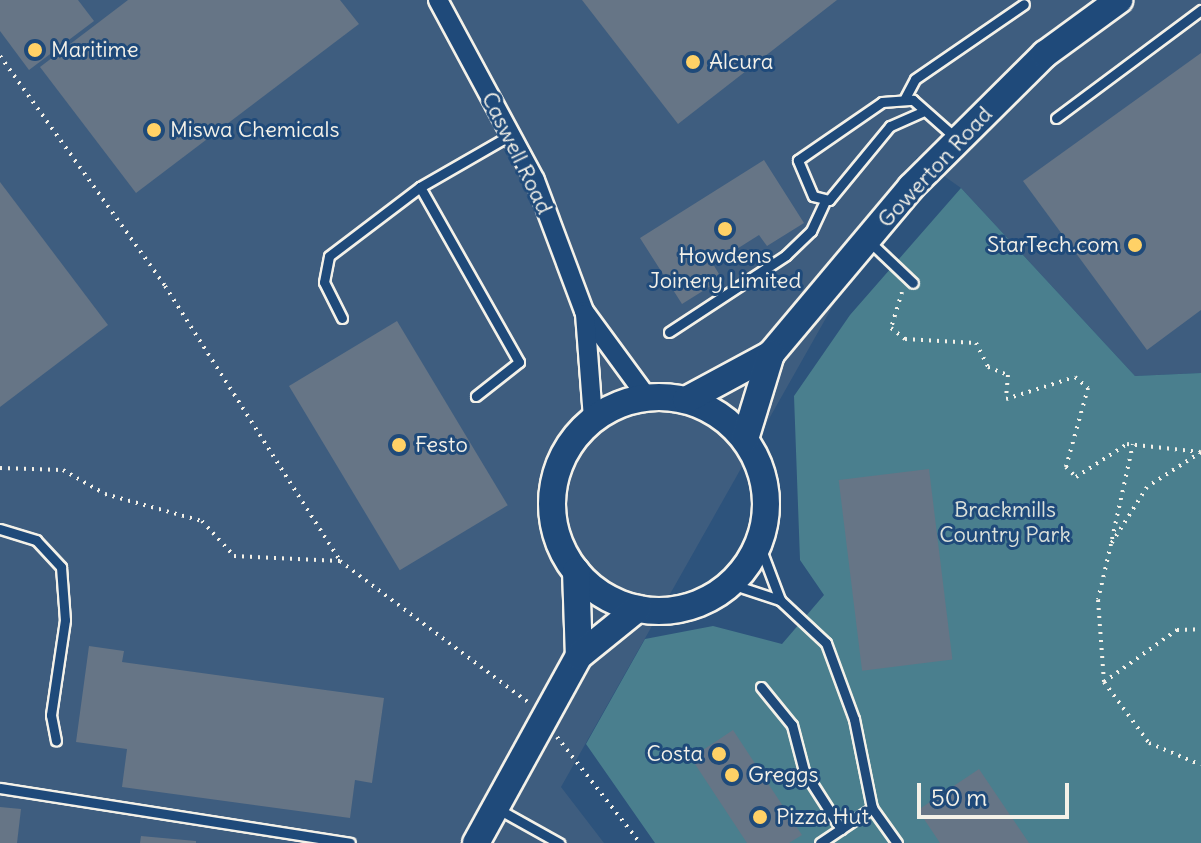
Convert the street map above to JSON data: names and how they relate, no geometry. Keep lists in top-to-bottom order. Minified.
{"streets":{"street":["Caswell Road","Gowerton Road"]},"crossings":[["Caswell Road","Gowerton Road"]],"parks":["Brackmills Country Park"],"places":["Maritime","Alcura","Miswa Chemicals","Howdens Joinery Limited","StarTech.com","Festo","Costa","Greggs","Pizza Hut"],"scale_bar":"50 m"}
